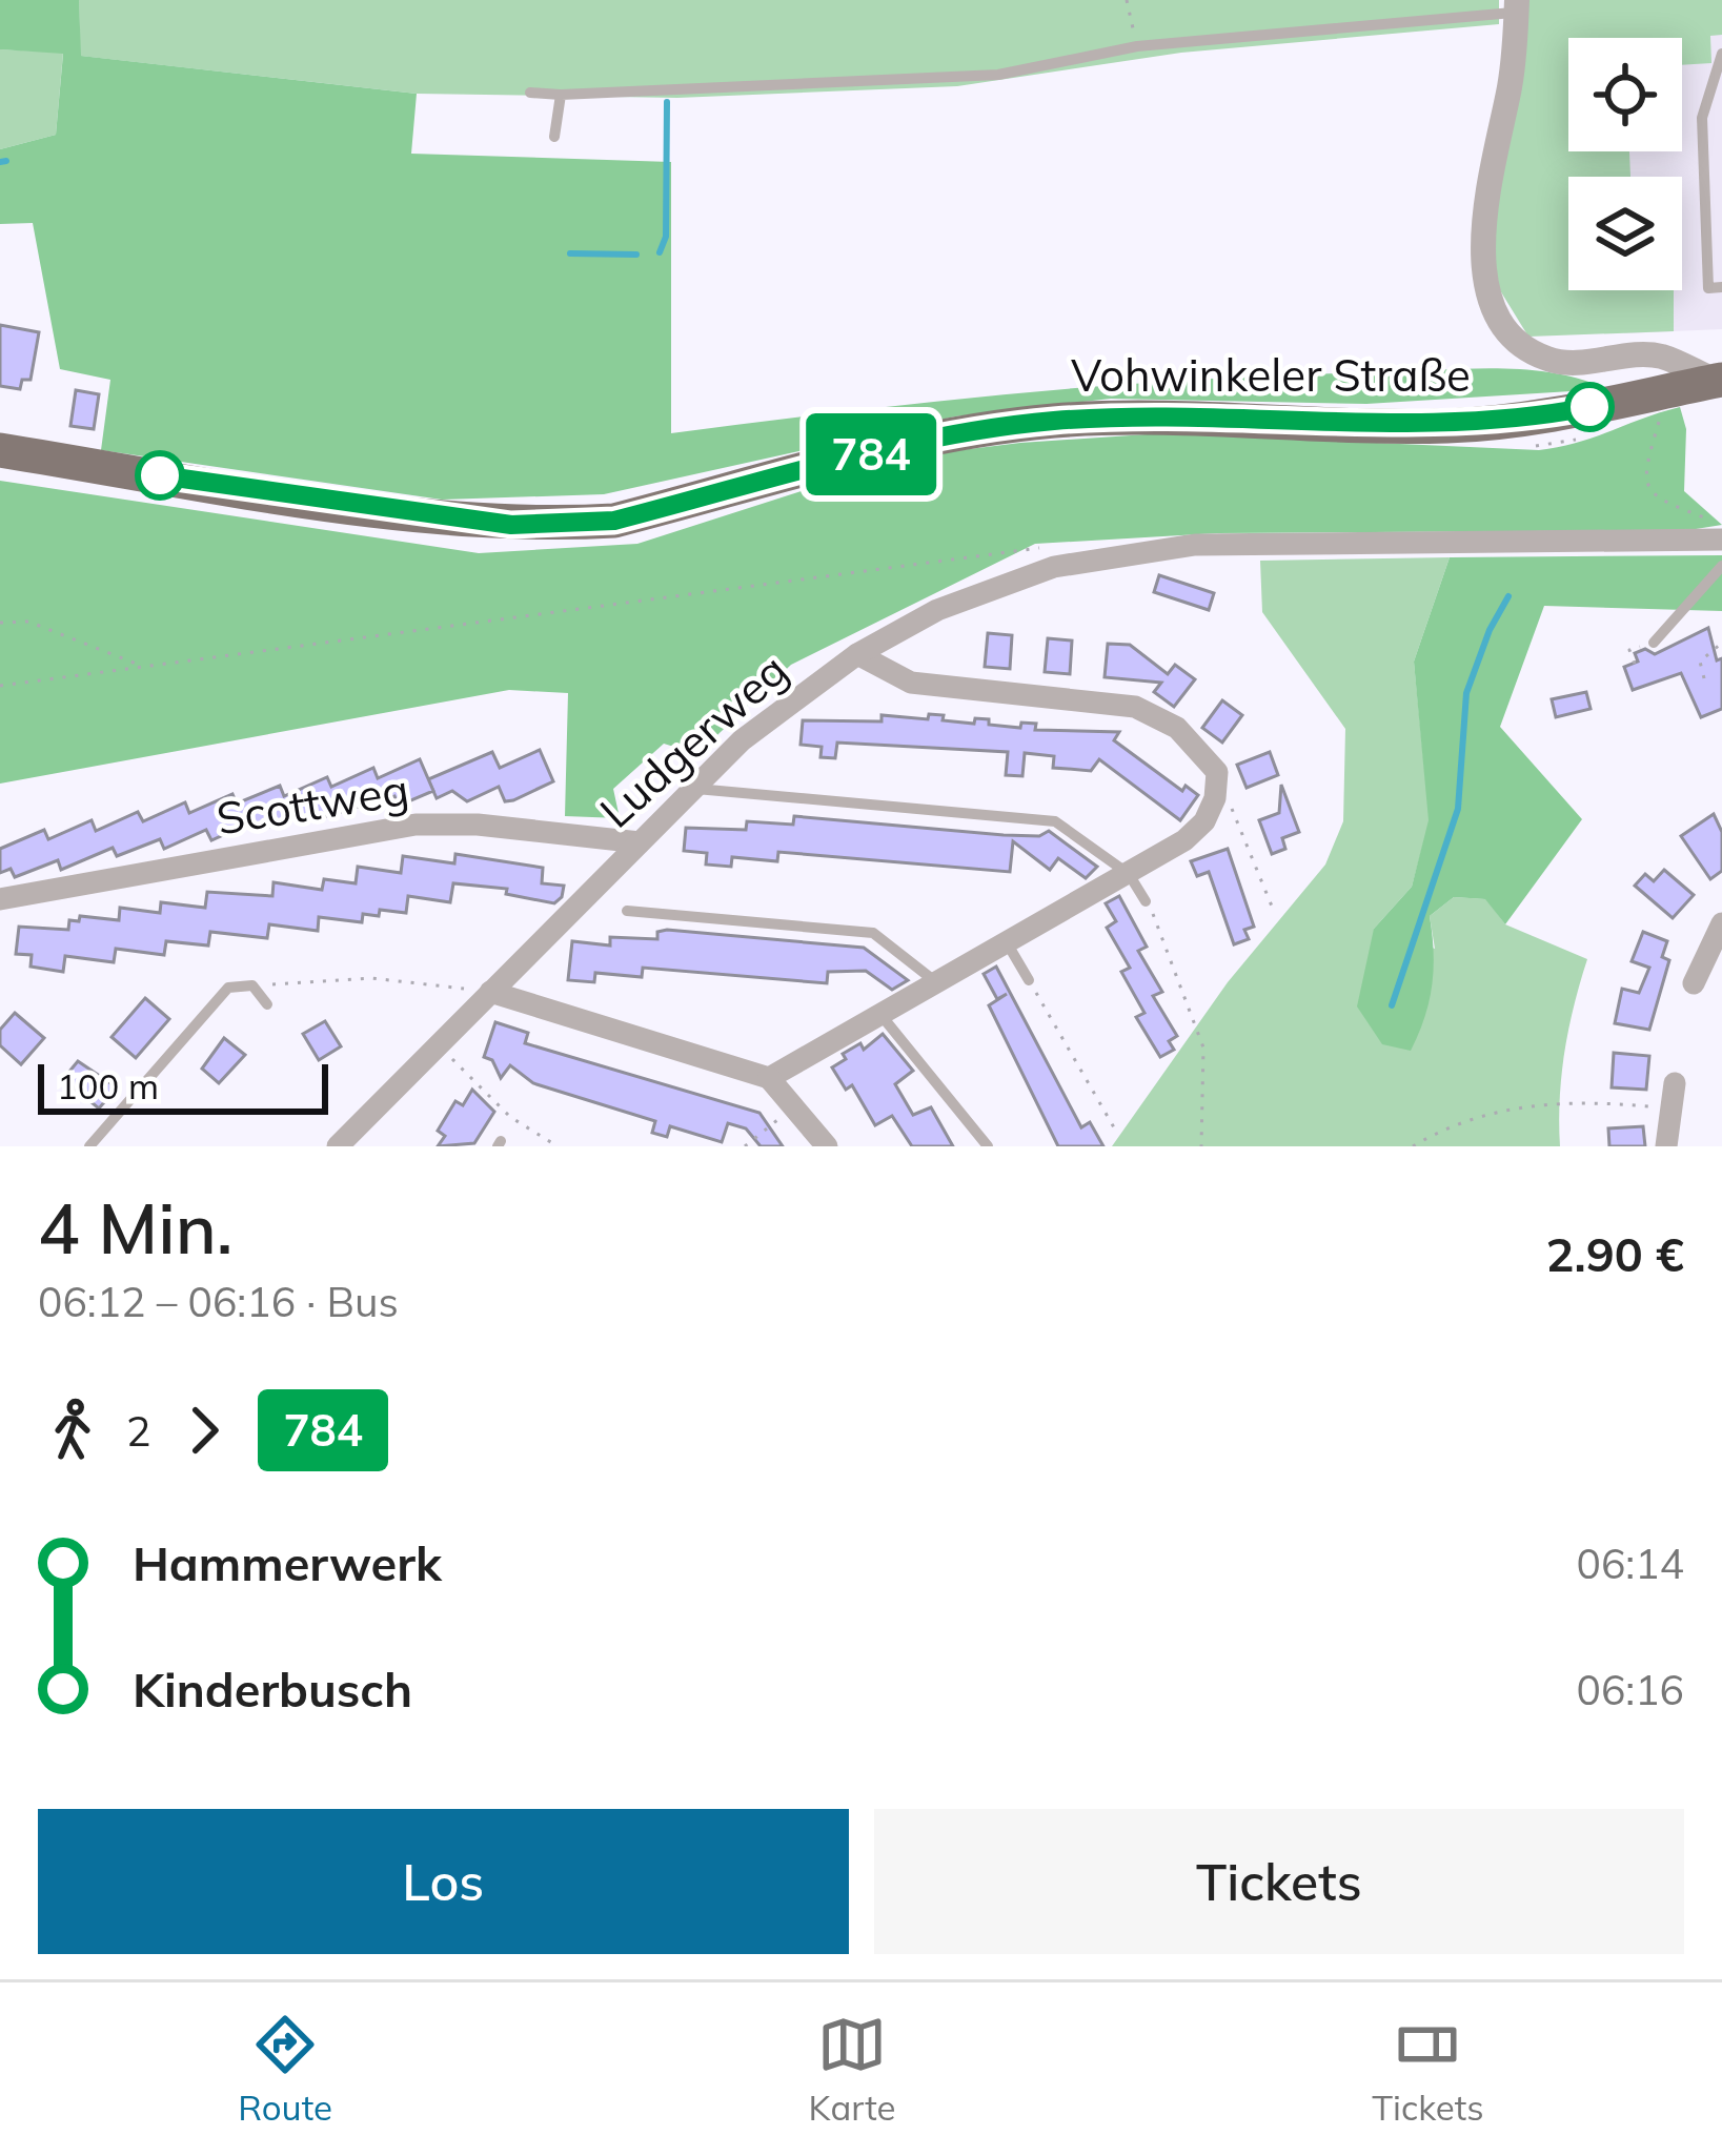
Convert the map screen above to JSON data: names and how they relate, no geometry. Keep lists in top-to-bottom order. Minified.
{"streets":{"main road":["Vohwinkeler Straße"],"street":["Ludgerweg","Scottweg"]},"crossings":[["Ludgerweg","Scottweg"]],"lines":["bus line 784"],"scale_bar":"100 m","page":{"on_map":"784","scale":"100 m","heading":["4 Min.","06:12 – 06:16 · Bus","2.90 €"],"legs":["2","784"],"list":[{"name":"Hammerwerk","value":"06:14"},{"name":"Kinderbusch","value":"06:16"}],"buttons":["Los","Tickets"],"tabs":["Route","Karte","Tickets"]}}
